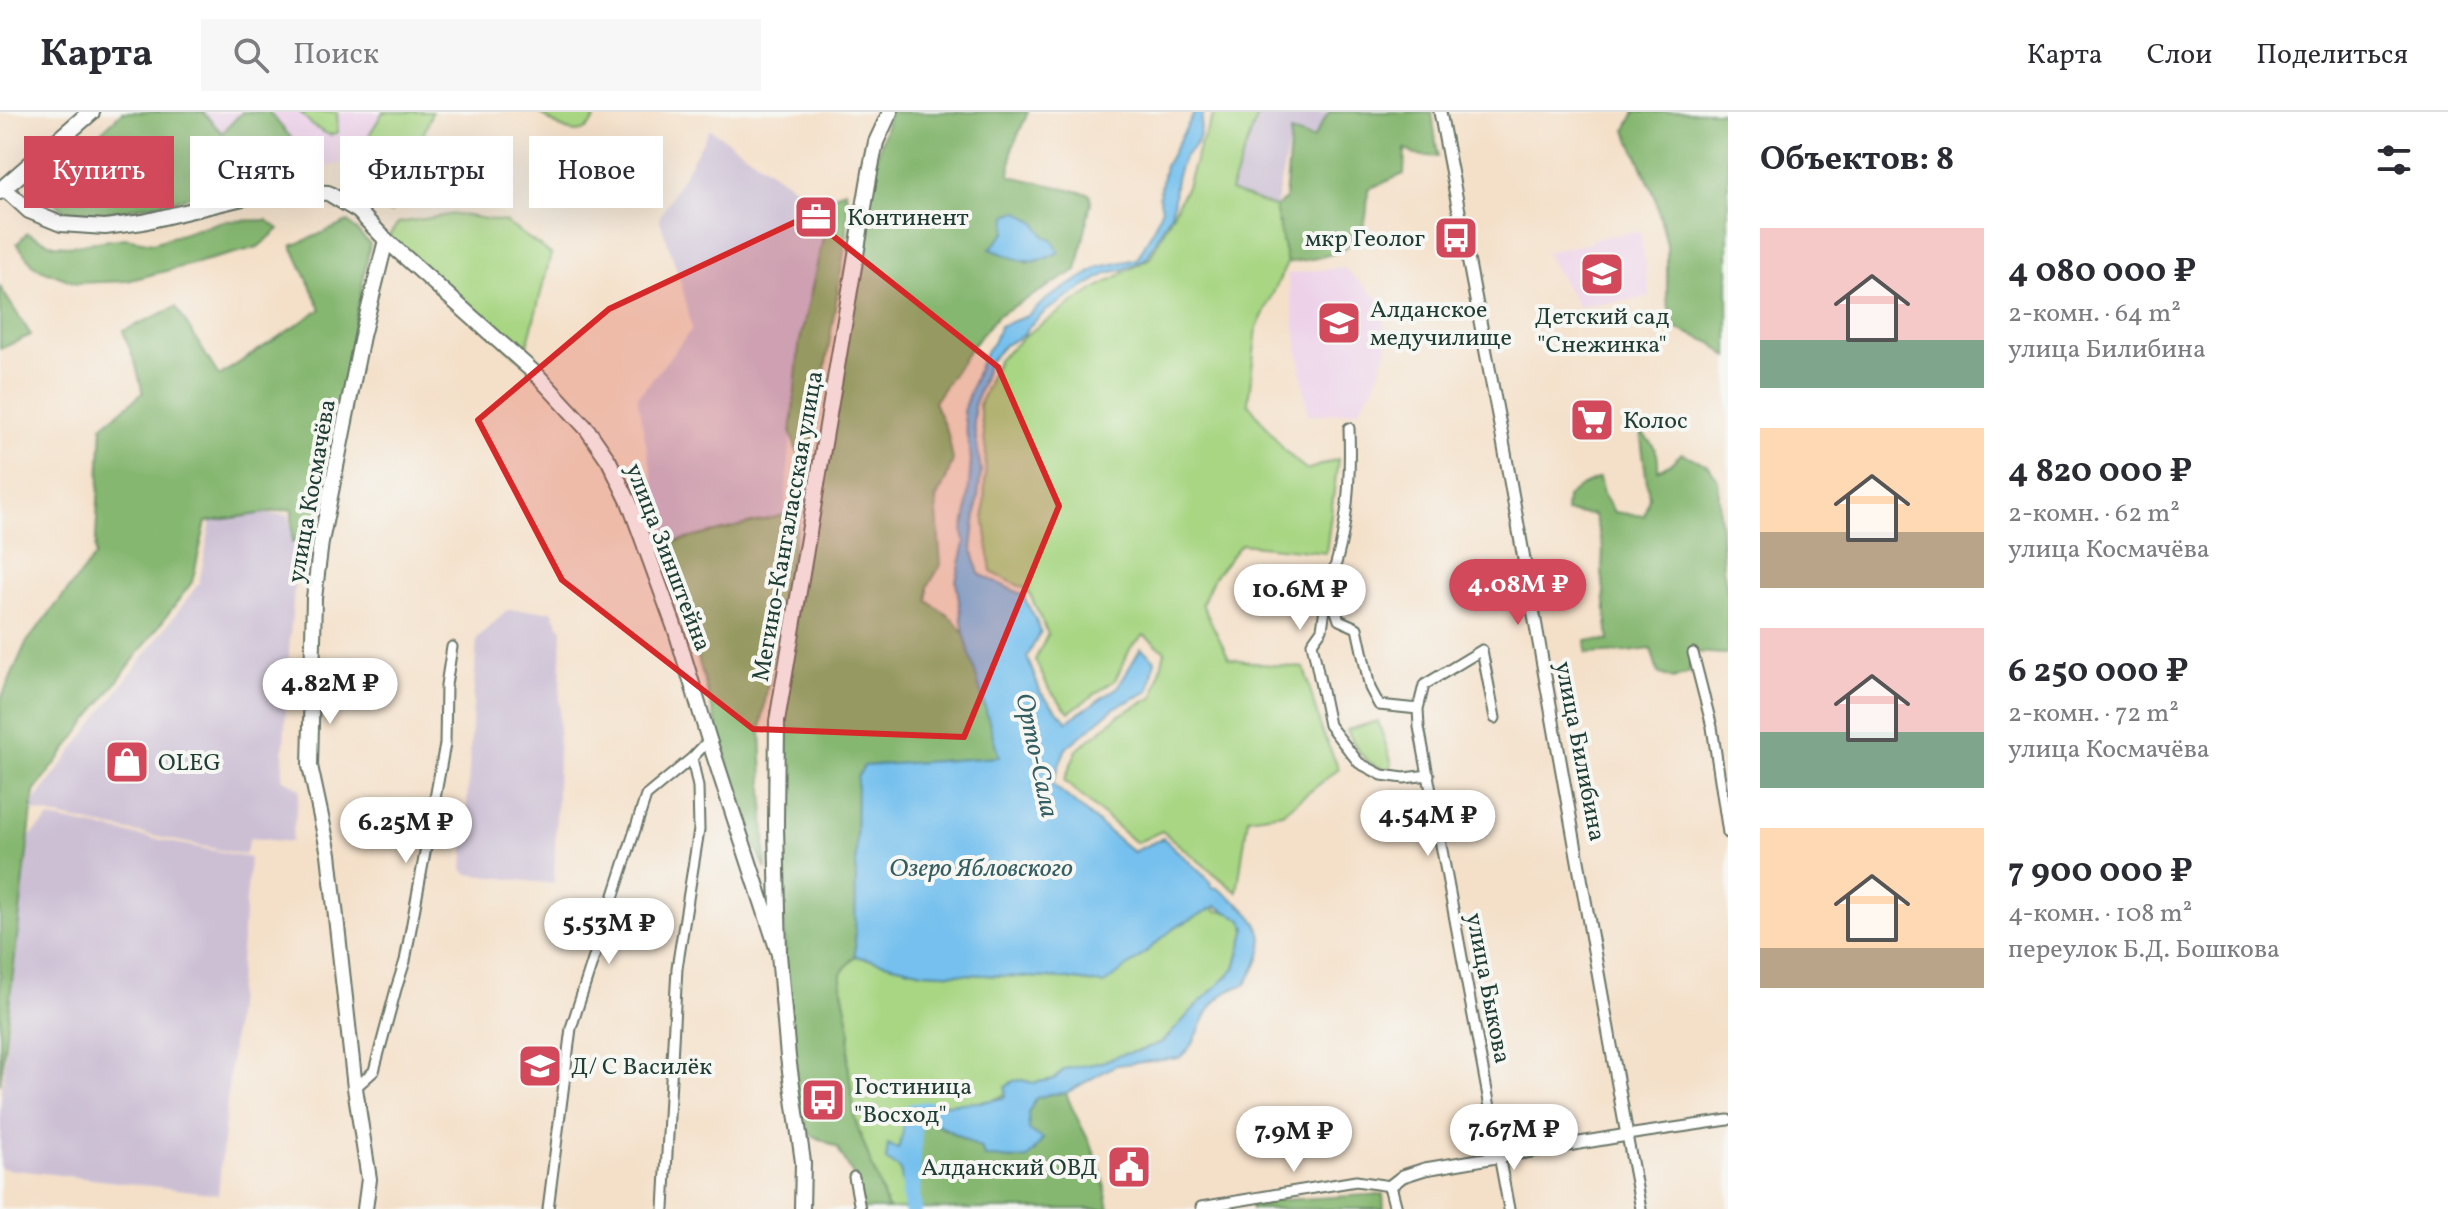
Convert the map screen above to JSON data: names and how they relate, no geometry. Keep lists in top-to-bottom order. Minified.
{"streets":{"main road":["улица Космачёва","Мегино-Кангаласская улица","улица Зинштейна"],"street":["улица Билибина","улица Быкова"]},"crossings":[["улица Космачёва","улица Зинштейна"],["Мегино-Кангаласская улица","улица Зинштейна"]],"water":["Орто-Сала","Озеро Ябловского"],"places":{"office":["Континент"],"bus stop":["мкр Геолог","Гостиница \"Восход\""],"school or university":["Детский сад \"Снежинка\"","Алданское медучилище","Д/ С Василёк"],"supermarket":["Колос"],"shop":["OLEG"],"public building":["Алданский ОВД"]},"page":{"header":"Карта","search":"Поиск","nav":["Карта","Слои","Поделиться"],"heading":"Объектов: 8","chip":["Купить","Снять","Фильтры","Новое"],"list":[{"name":"4 080 000 ₽","note":"2-комн. · 64 m² · улица Билибина"},{"name":"4 820 000 ₽","note":"2-комн. · 62 m² · улица Космачёва"},{"name":"6 250 000 ₽","note":"2-комн. · 72 m² · улица Космачёва"},{"name":"7 900 000 ₽","note":"4-комн. · 108 m² · переулок Б.Д. Бошкова"}],"price":["4.08M ₽","10.6M ₽","4.82M ₽","4.54M ₽","6.25M ₽","5.53M ₽","7.67M ₽","7.9M ₽"]}}
